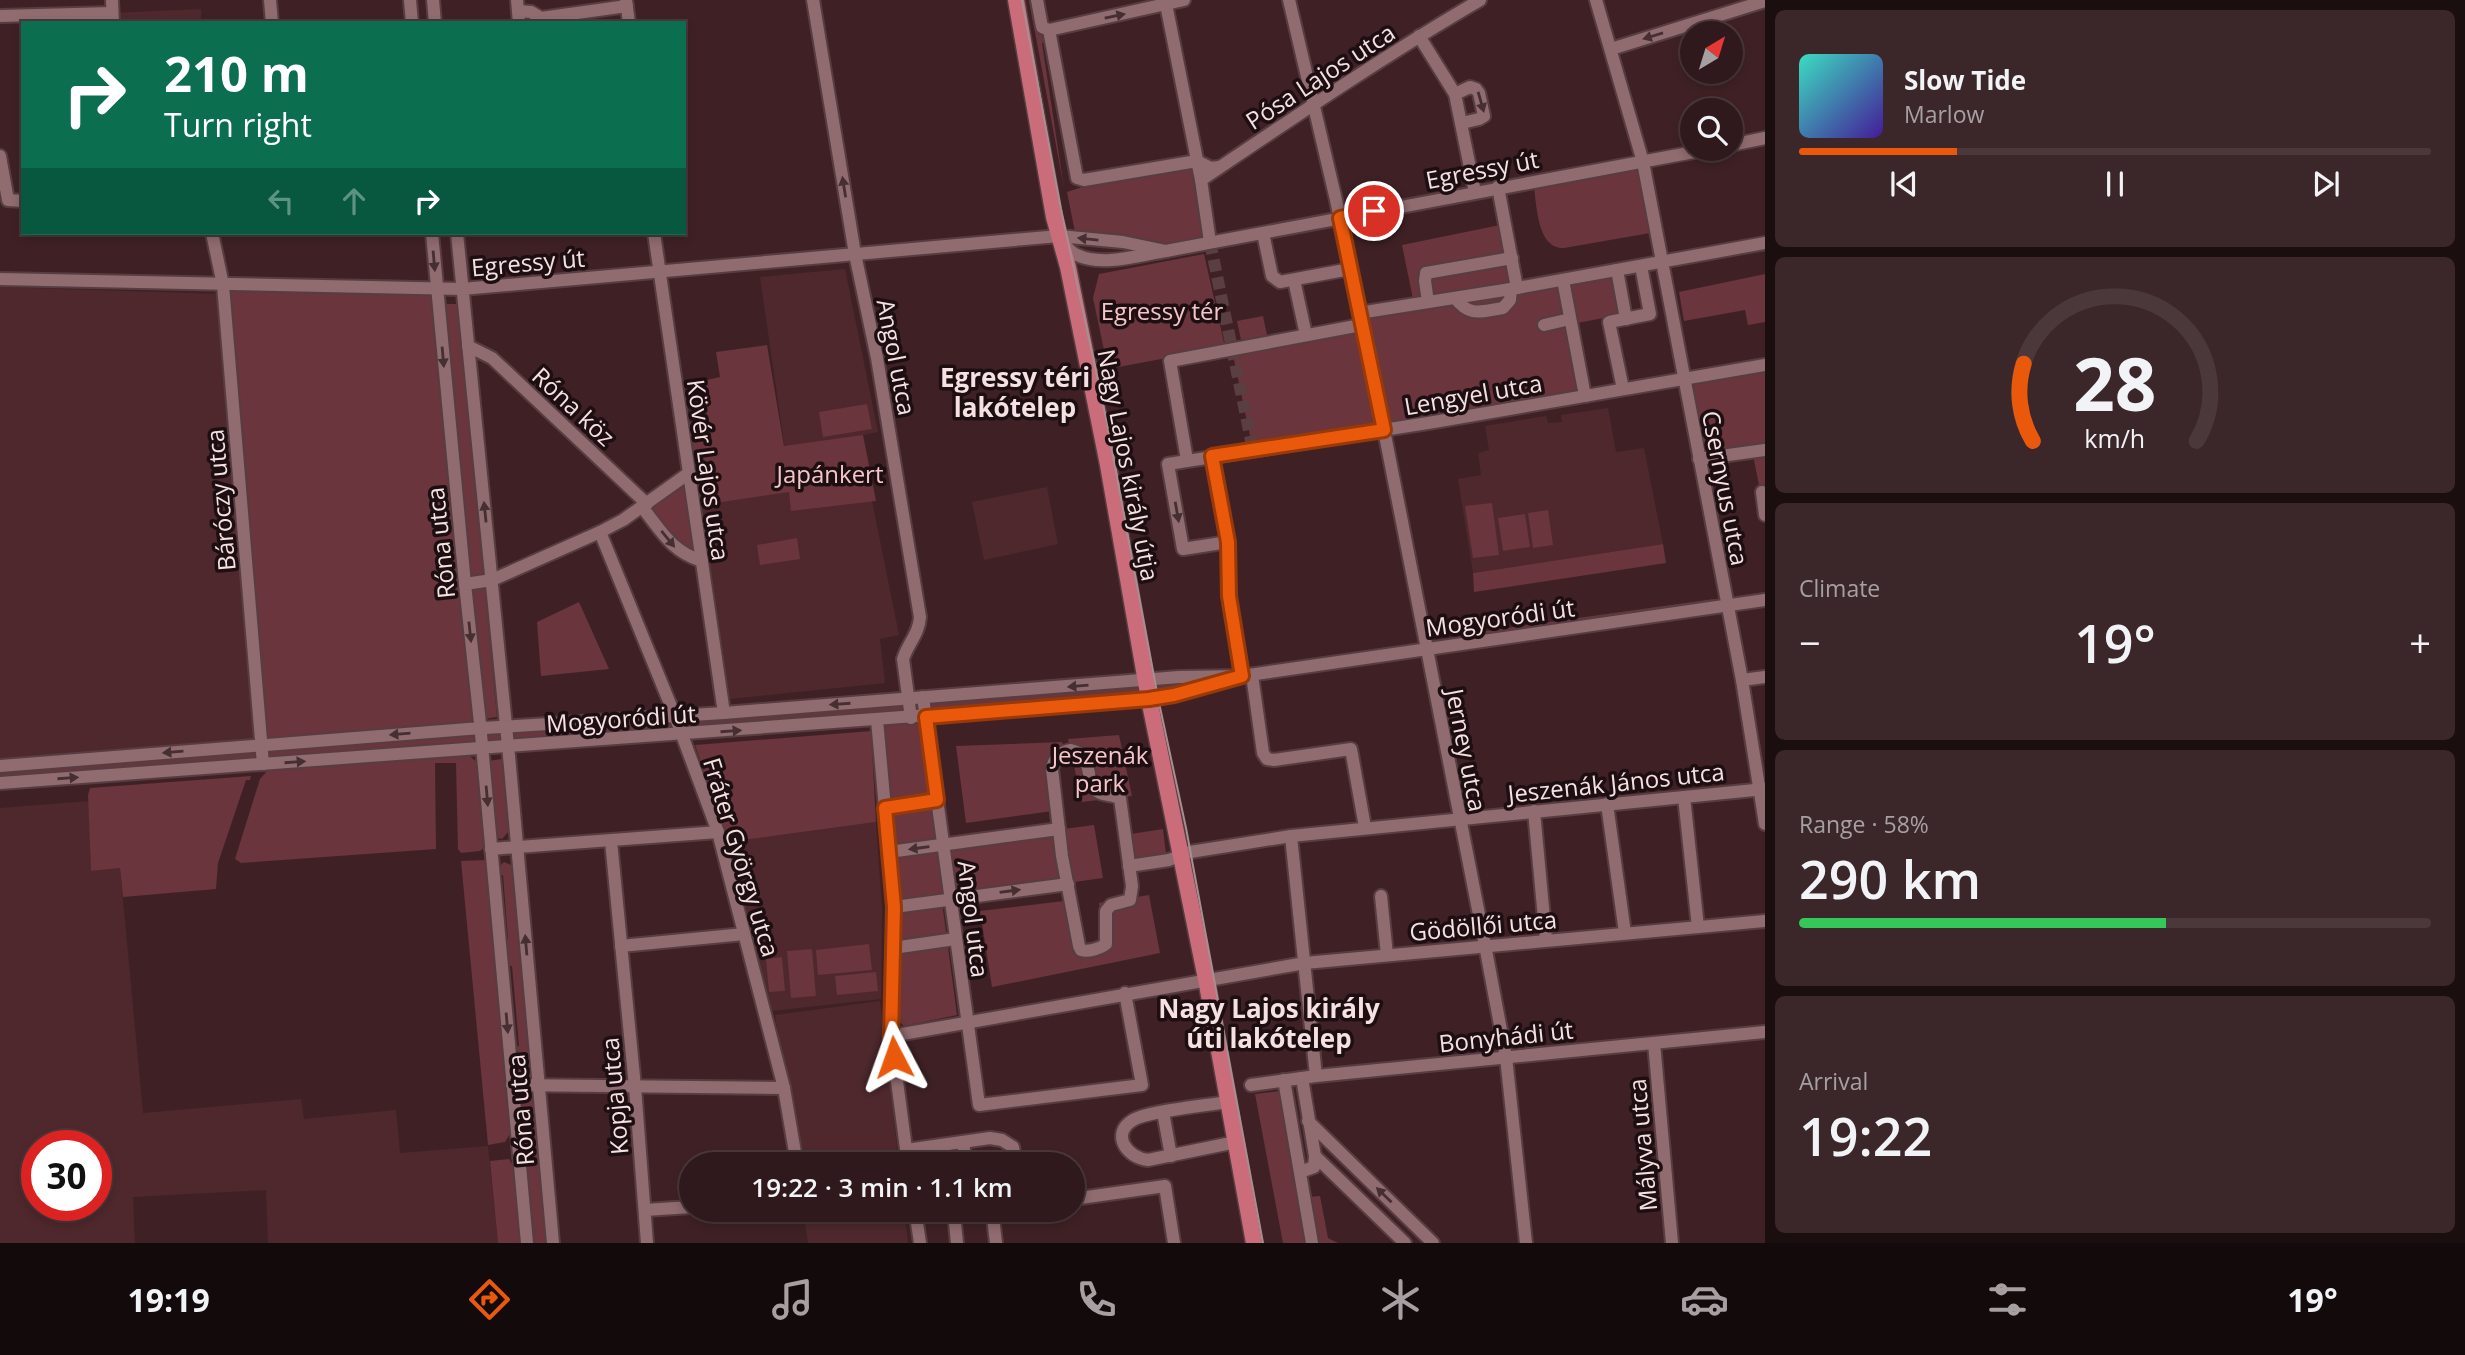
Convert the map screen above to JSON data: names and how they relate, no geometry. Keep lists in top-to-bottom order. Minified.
{"streets":{"main road":["Nagy Lajos király útja"],"street":["Pósa Lajos utca","Egressy út","Angol utca","Lengyel utca","Róna köz","Kövér Lajos utca","Csernyus utca","Báróczy utca","Róna utca","Mogyoródi út","Jerney utca","Jeszenák János utca","Fráter György utca","Gödöllői utca","Bonyhádi út","Kopja utca","Mályva utca"]},"crossings":[["Pósa Lajos utca","Jerney utca"],["Egressy út","Angol utca"],["Egressy út","Nagy Lajos király útja"],["Egressy út","Kövér Lajos utca"],["Egressy út","Csernyus utca"],["Egressy út","Báróczy utca"],["Egressy út","Róna utca"],["Egressy út","Jerney utca"],["Angol utca","Mogyoródi út"],["Angol utca","Gödöllői utca"],["Lengyel utca","Nagy Lajos király útja"],["Lengyel utca","Csernyus utca"],["Lengyel utca","Jerney utca"],["Róna köz","Kövér Lajos utca"],["Róna köz","Róna utca"],["Nagy Lajos király útja","Mogyoródi út"],["Nagy Lajos király útja","Jeszenák János utca"],["Nagy Lajos király útja","Gödöllői utca"],["Kövér Lajos utca","Mogyoródi út"],["Csernyus utca","Mogyoródi út"],["Csernyus utca","Jeszenák János utca"],["Báróczy utca","Mogyoródi út"],["Róna utca","Mogyoródi út"],["Mogyoródi út","Jerney utca"],["Mogyoródi út","Fráter György utca"],["Jerney utca","Jeszenák János utca"],["Jerney utca","Gödöllői utca"],["Jerney utca","Bonyhádi út"],["Bonyhádi út","Mályva utca"]],"districts":["Egressy téri lakótelep","Nagy Lajos király úti lakótelep"],"parks":["Egressy tér","Japánkert","Jeszenák park"],"north":"top right","page":{"turn":["210 m","Turn right"],"song":["Slow Tide","Marlow"],"tile":["Climate",["Range · 58%","290 km"],["Arrival","19:22"]],"heat":["−","19°","+"],"limit":"30","trip":"19:22 · 3 min · 1.1 km","tabs":["19:19","19°"],"gauge":["28","km/h"]}}
